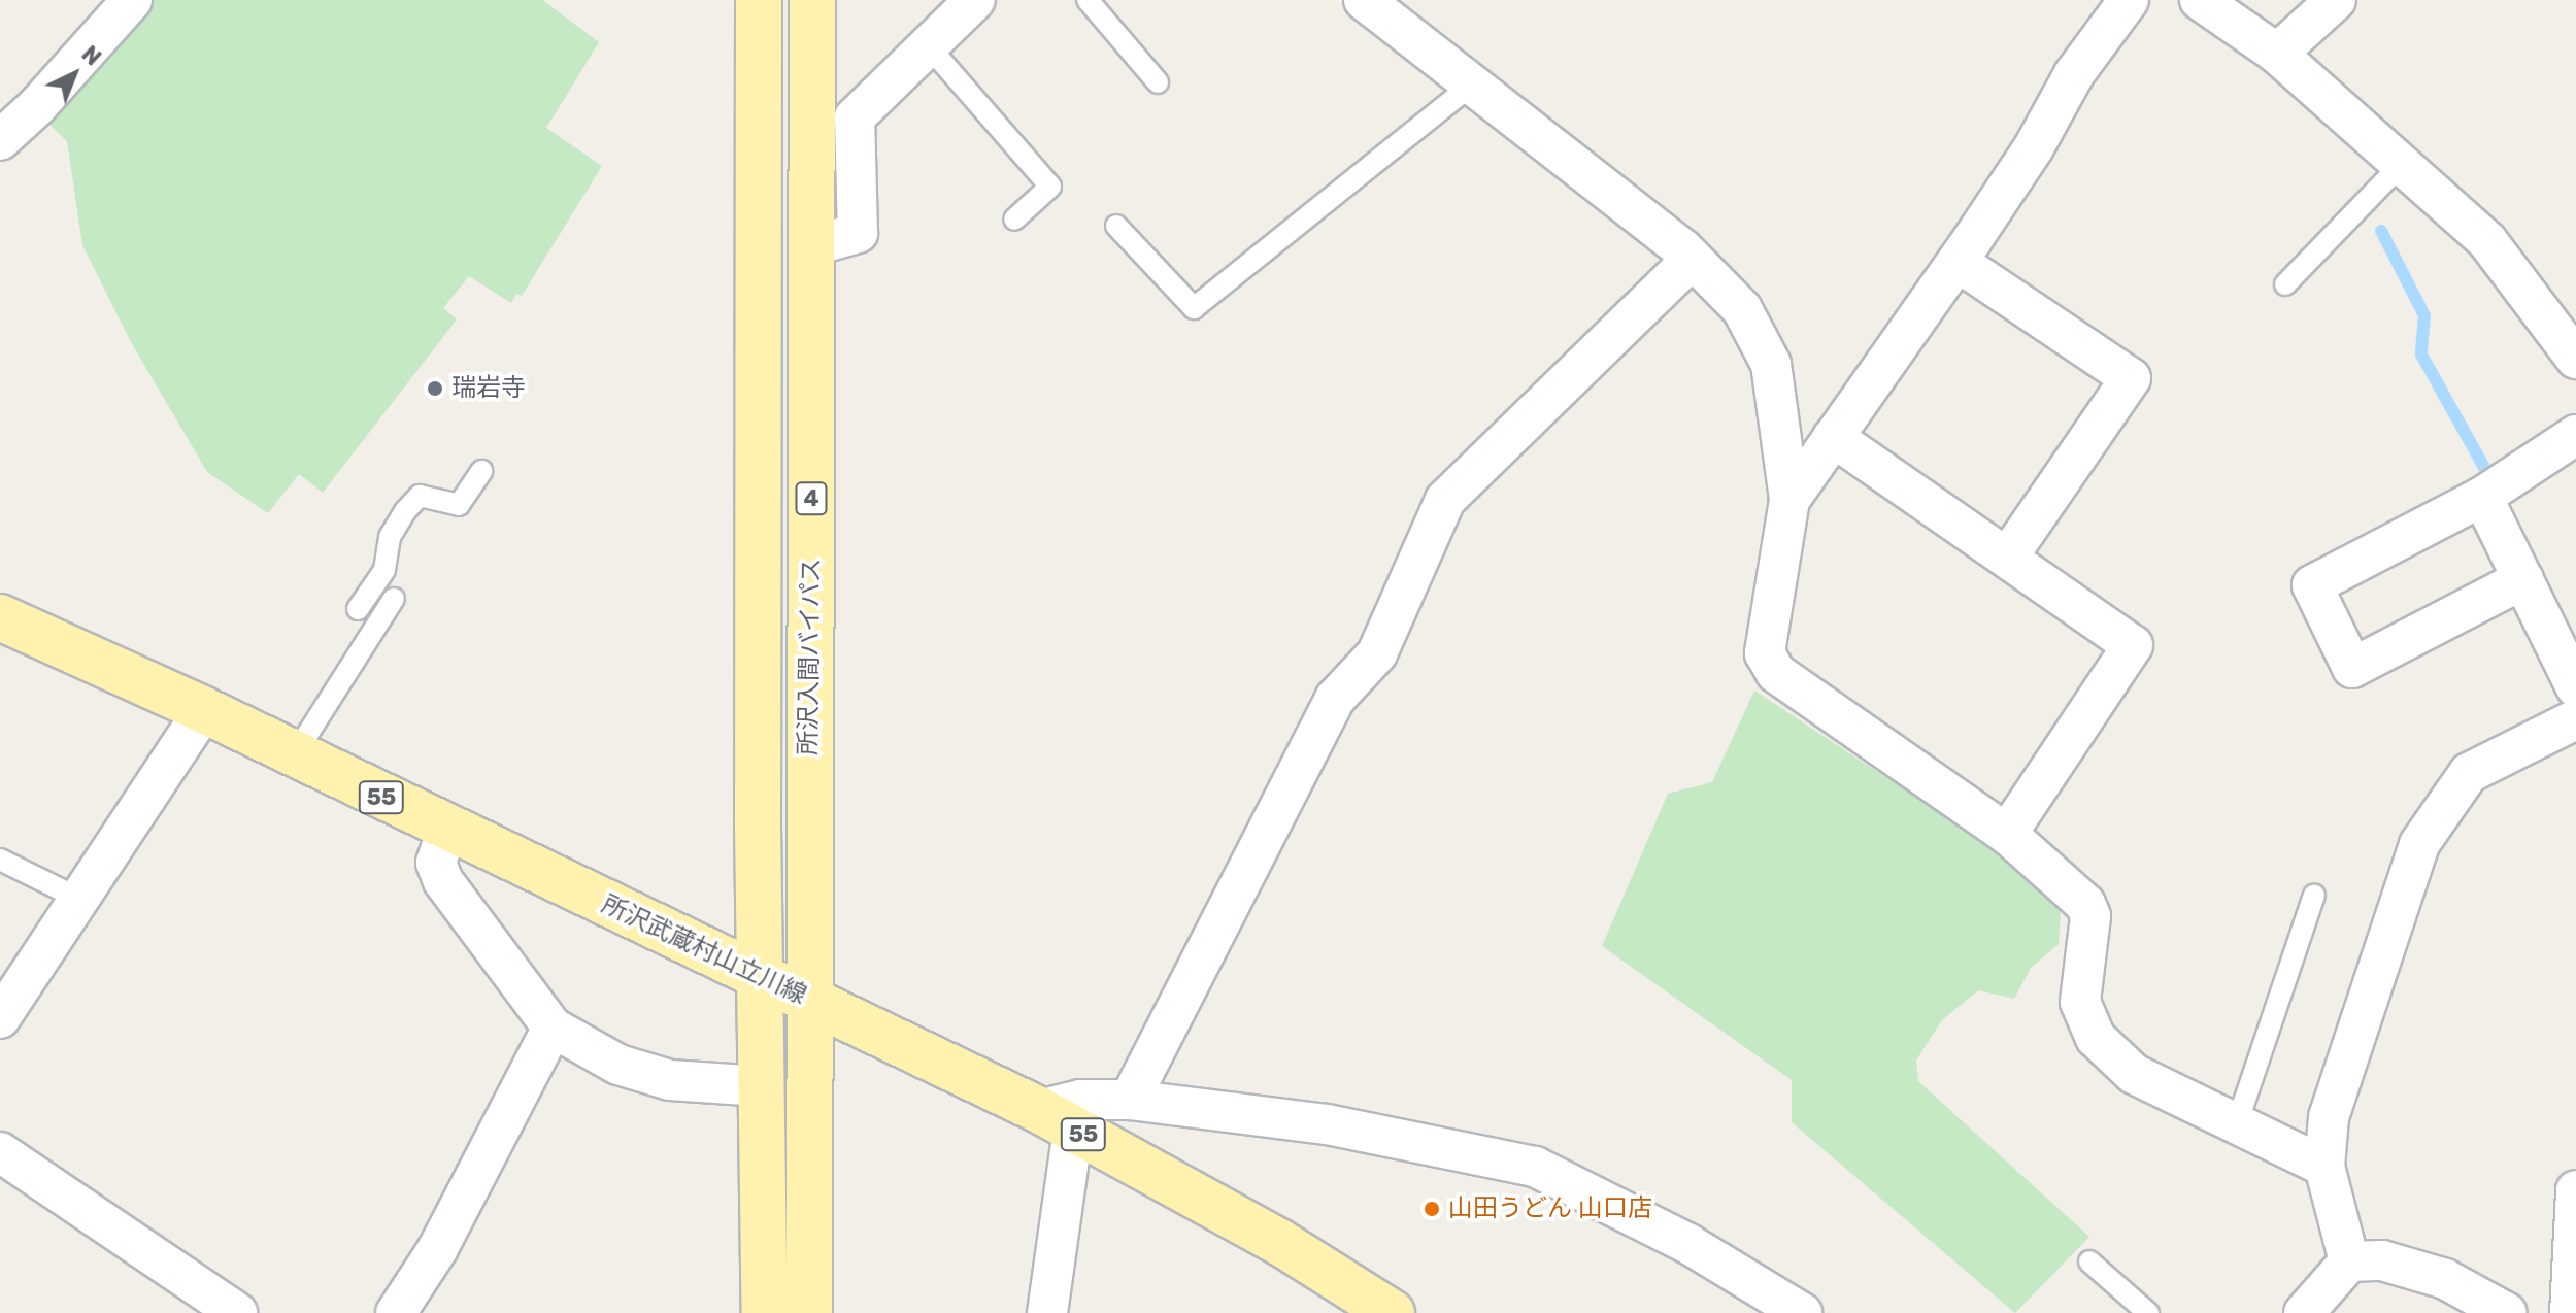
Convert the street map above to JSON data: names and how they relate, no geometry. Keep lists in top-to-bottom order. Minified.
{"streets":{"main road":["4","所沢入間バイパス","55","所沢武蔵村山立川線"]},"crossings":[["所沢入間バイパス","所沢武蔵村山立川線"]],"places":["瑞岩寺","山田うどん 山口店"],"north":"top right"}
